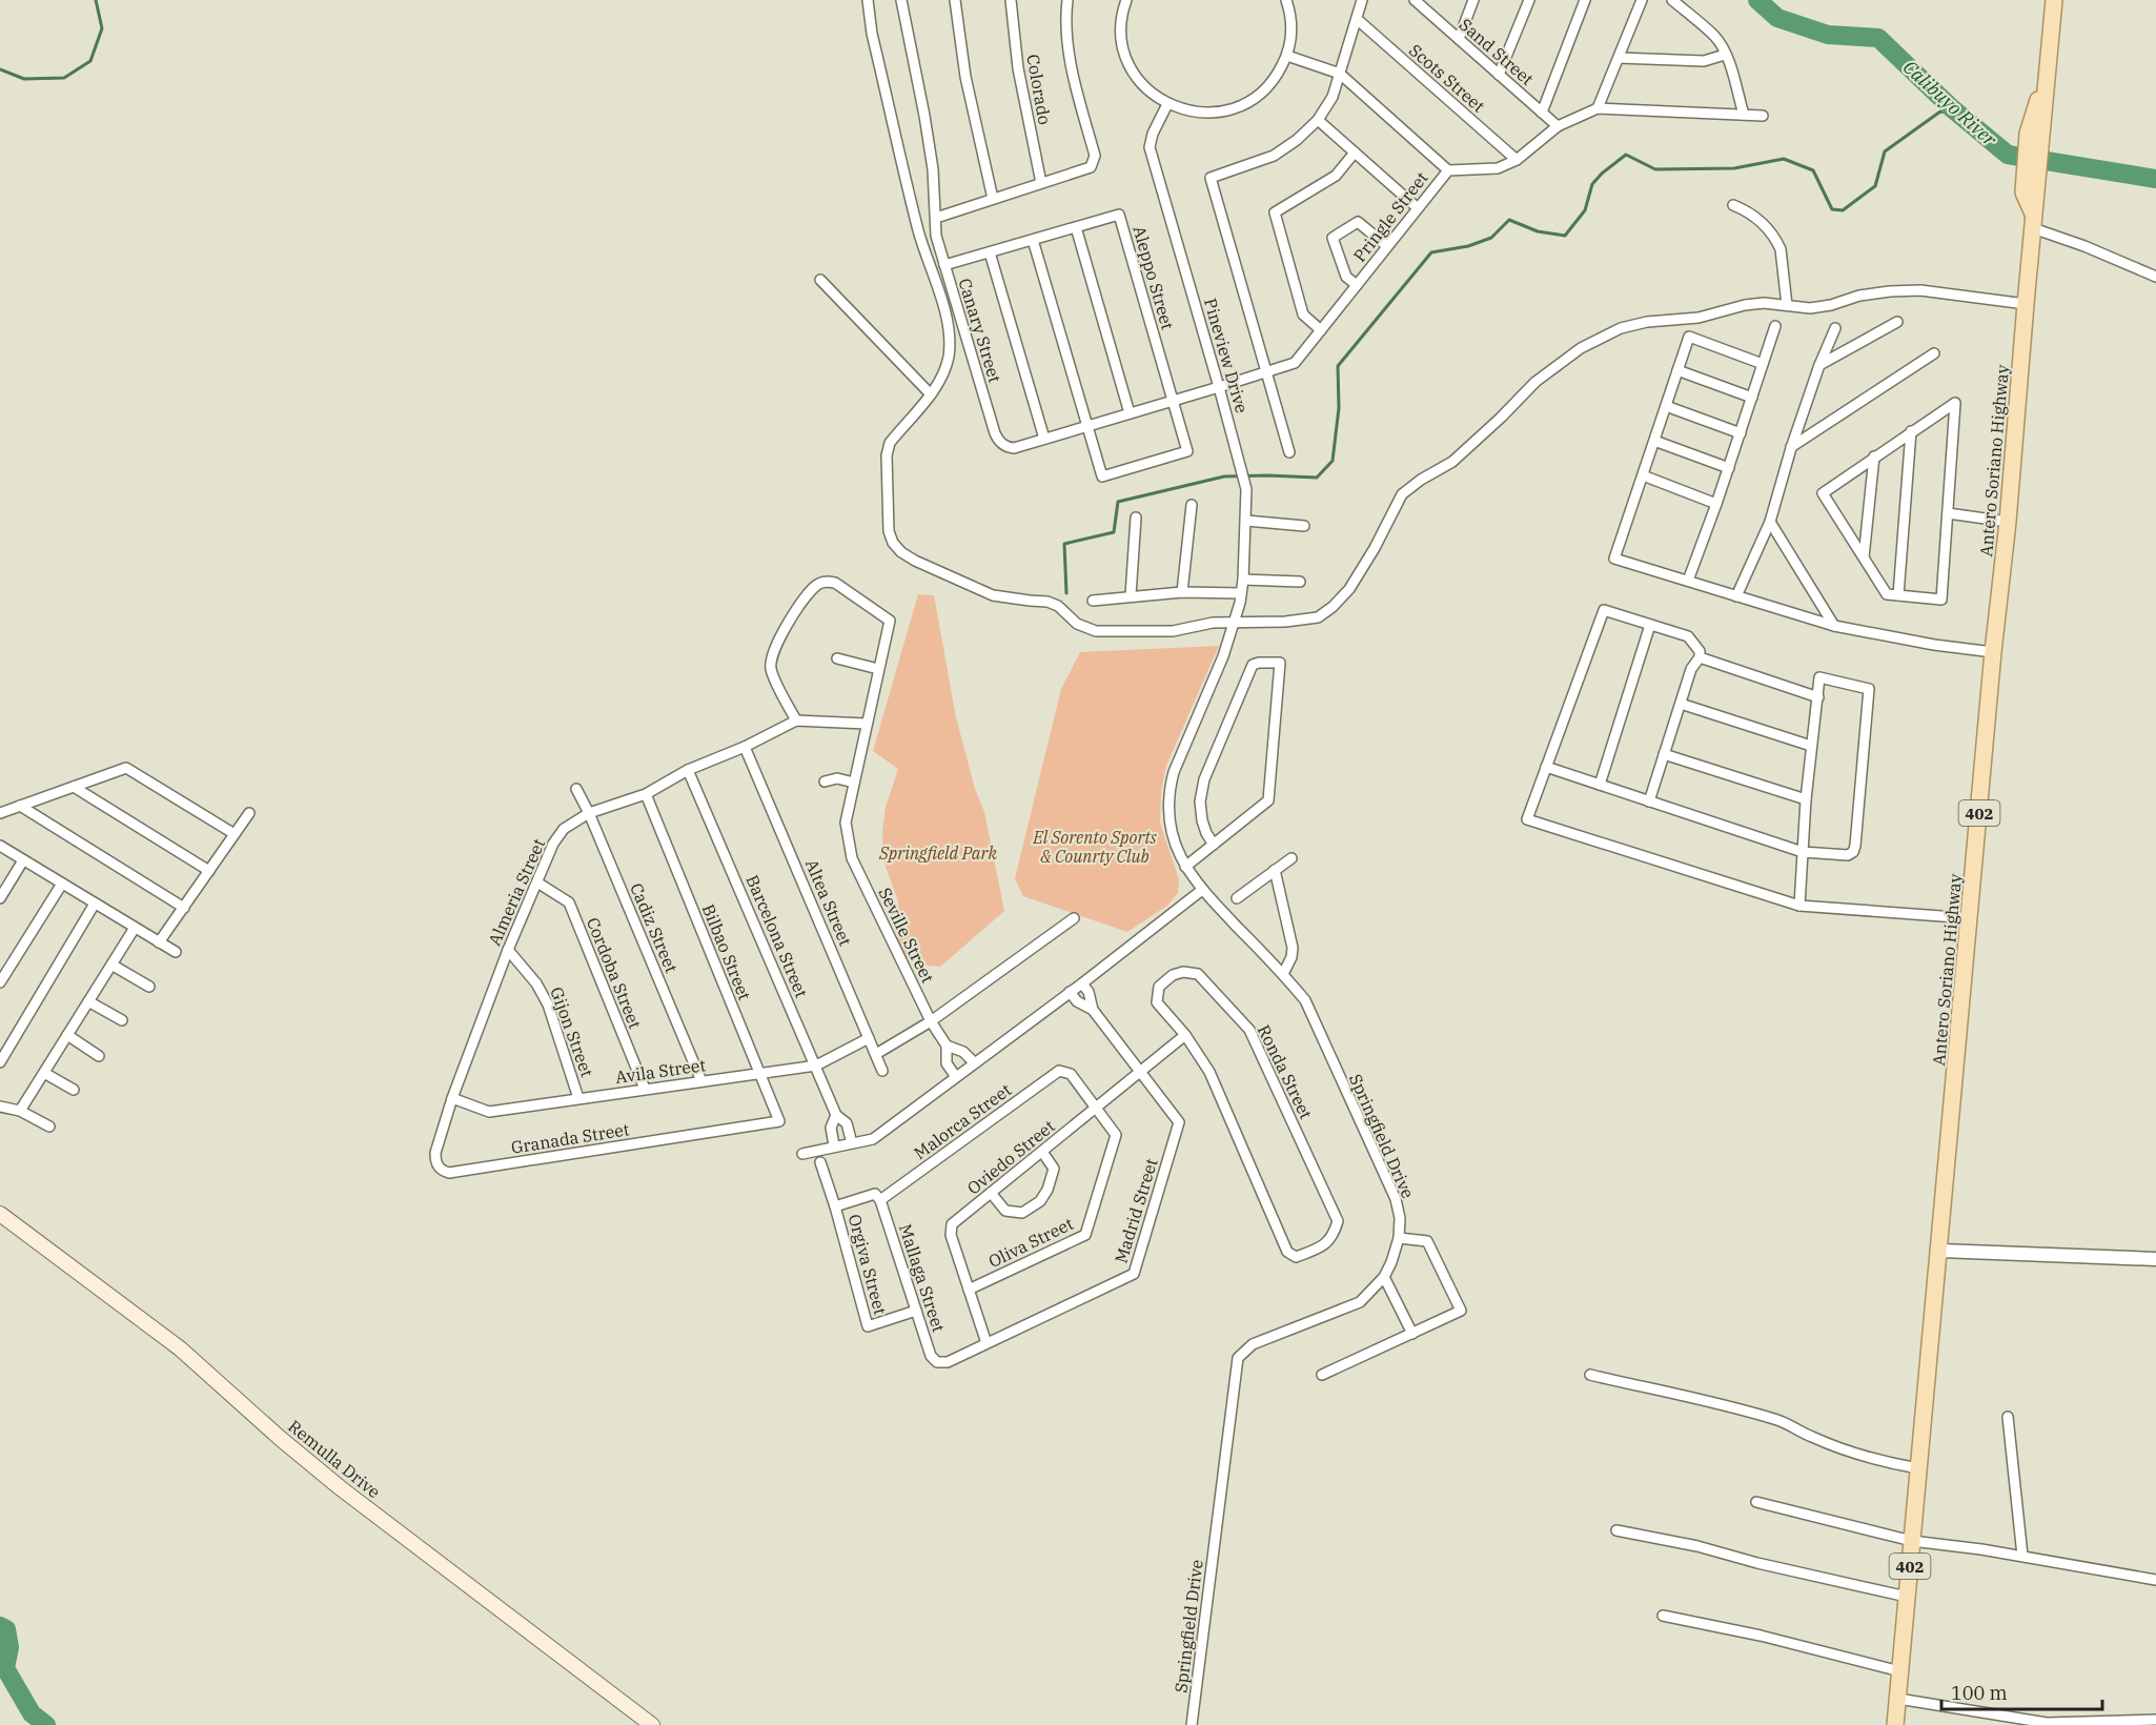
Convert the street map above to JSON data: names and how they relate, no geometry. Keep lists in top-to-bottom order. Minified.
{"streets":{"main road":["Antero Soriano Highway","402","Remulla Drive"],"street":["Sand Street","Scots Street","Colorado","Pringle Street","Aleppo Street","Canary Street","Pineview Drive","Almeria Street","Altea Street","Cadiz Street","Seville Street","Barcelona Street","Bilbao Street","Cordoba Street","Gijon Street","Avila Street","Ronda Street","Malorca Street","Springfield Drive","Granada Street","Oviedo Street","Madrid Street","Oliva Street","Orgiva Street","Mallaga Street"]},"crossings":[["Sand Street","Pringle Street"],["Scots Street","Pringle Street"],["Pringle Street","Canary Street"],["Pringle Street","Pineview Drive"],["Aleppo Street","Canary Street"],["Canary Street","Pineview Drive"],["Pineview Drive","Springfield Drive"],["Almeria Street","Altea Street"],["Almeria Street","Cadiz Street"],["Almeria Street","Seville Street"],["Almeria Street","Barcelona Street"],["Almeria Street","Bilbao Street"],["Almeria Street","Cordoba Street"],["Almeria Street","Gijon Street"],["Almeria Street","Avila Street"],["Almeria Street","Granada Street"],["Altea Street","Avila Street"],["Cadiz Street","Avila Street"],["Barcelona Street","Avila Street"],["Bilbao Street","Avila Street"],["Bilbao Street","Granada Street"],["Cordoba Street","Avila Street"],["Gijon Street","Avila Street"],["Avila Street","Granada Street"],["Ronda Street","Oviedo Street"],["Malorca Street","Oviedo Street"],["Malorca Street","Oliva Street"],["Malorca Street","Mallaga Street"],["Oviedo Street","Madrid Street"],["Oviedo Street","Oliva Street"],["Madrid Street","Mallaga Street"],["Orgiva Street","Mallaga Street"]],"water":["Calibuyo River"],"parks":["El Sorento Sports & Counrty Club","Springfield Park"],"scale_bar":"100 m"}
